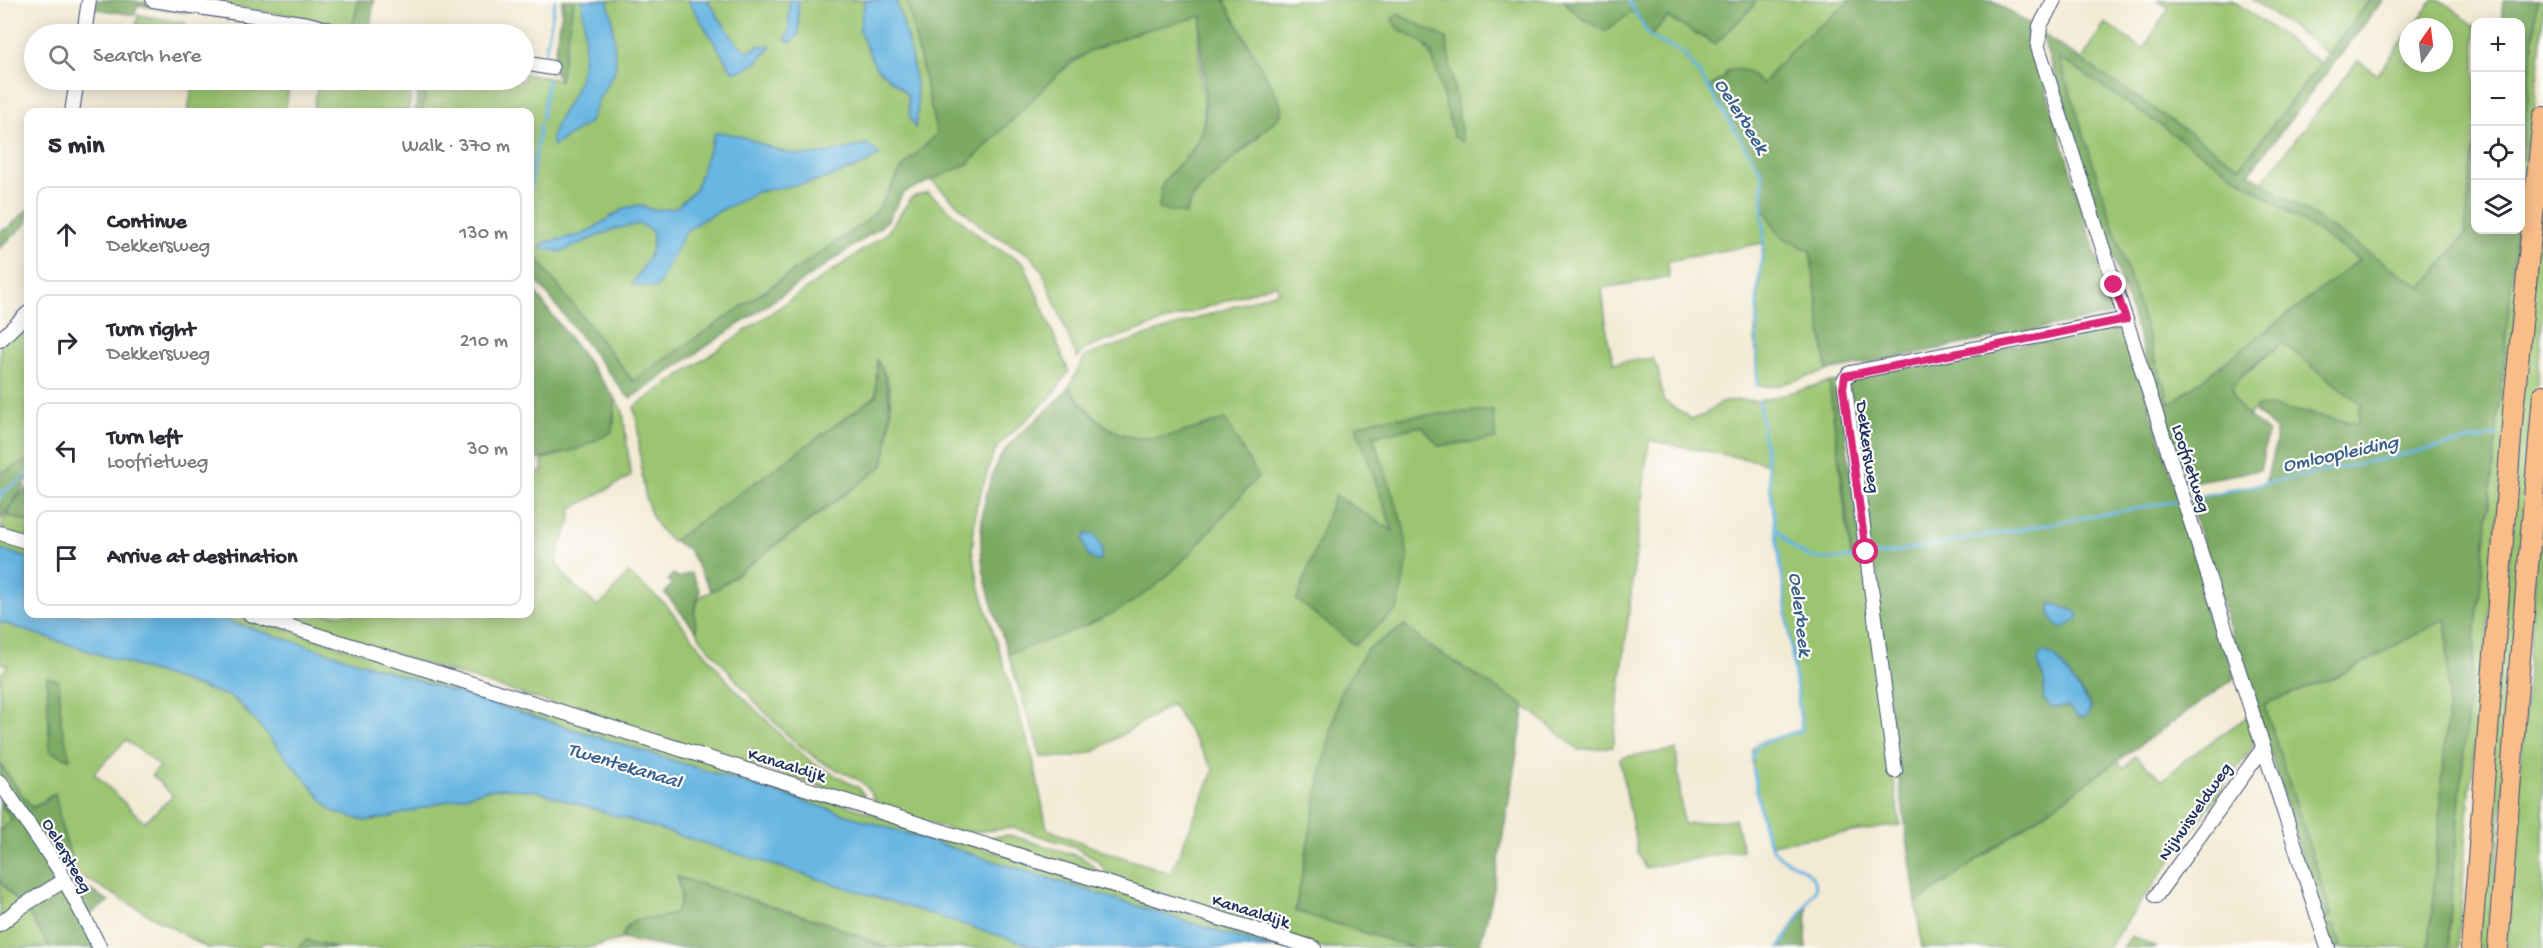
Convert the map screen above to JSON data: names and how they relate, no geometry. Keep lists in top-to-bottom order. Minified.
{"streets":{"street":["Dekkersweg","Loofrietweg","Kanaaldijk","Nijhuisveldweg","Oelersteeg"]},"crossings":[["Dekkersweg","Loofrietweg"],["Loofrietweg","Nijhuisveldweg"]],"water":["Oelerbeek","Omloopleiding","Twentekanaal"],"north":"top","page":{"map_buttons":["+","−"],"search":"Search here","heading":["5 min","Walk · 370 m"],"list":[["Continue","Dekkersweg","130 m"],["Turn right","Dekkersweg","210 m"],["Turn left","Loofrietweg","30 m"],"Arrive at destination"]}}
